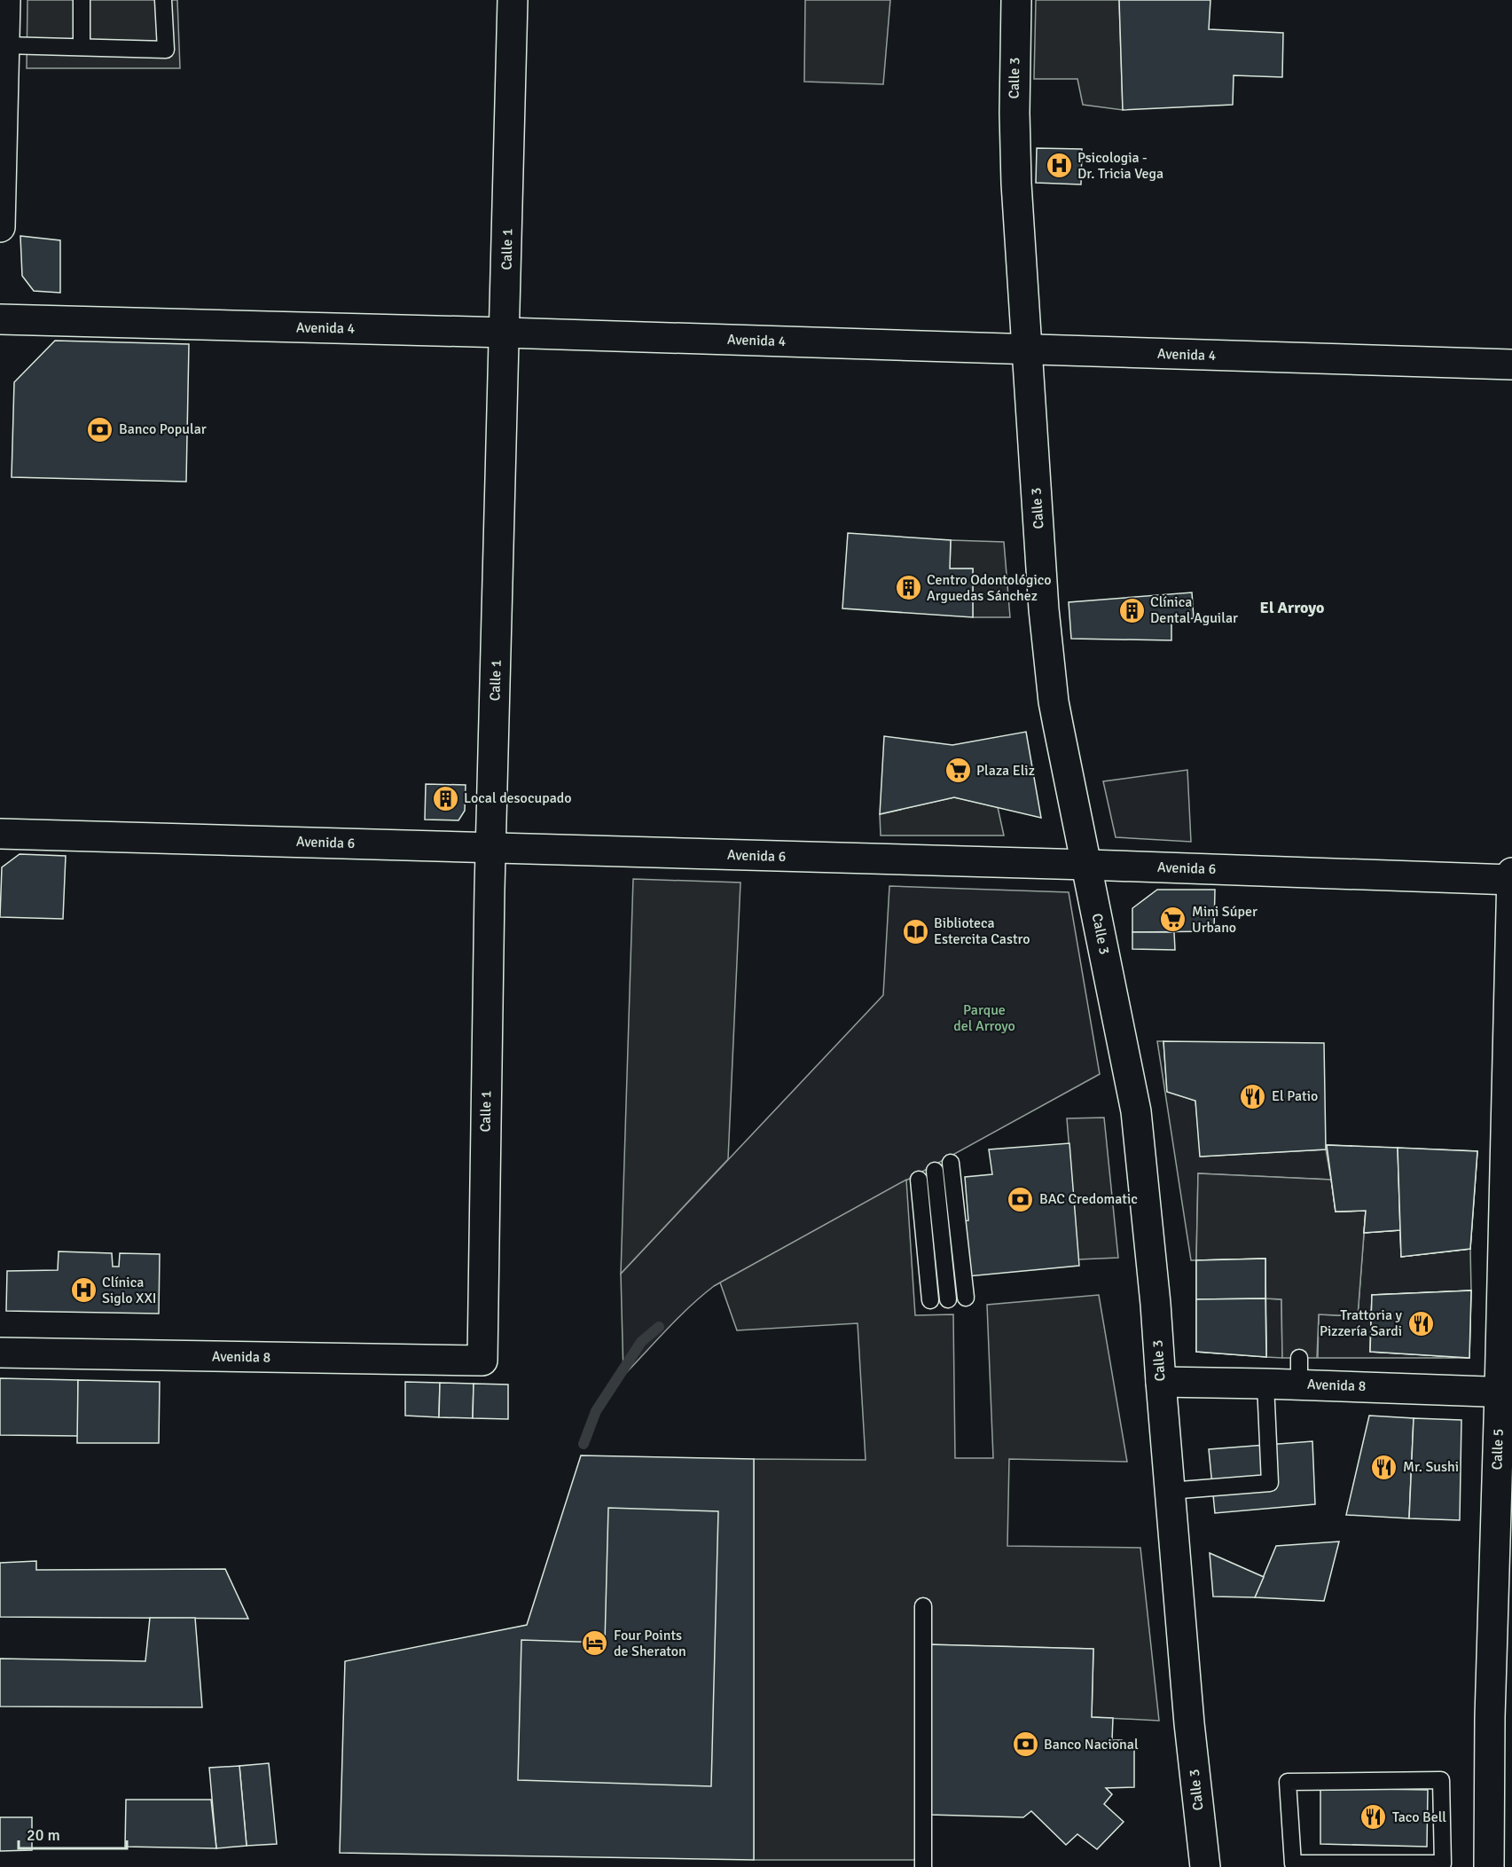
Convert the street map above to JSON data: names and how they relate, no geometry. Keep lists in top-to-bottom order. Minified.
{"streets":{"street":["Calle 3","Calle 1","Avenida 4","Avenida 6","Avenida 8","Calle 5"]},"crossings":[["Calle 3","Avenida 4"],["Calle 3","Avenida 6"],["Calle 3","Avenida 8"],["Calle 1","Avenida 4"],["Calle 1","Avenida 6"],["Calle 1","Avenida 8"],["Avenida 6","Calle 5"],["Avenida 8","Calle 5"]],"districts":["El Arroyo"],"parks":["Parque del Arroyo"],"places":{"hospital":["Psicologia - Dr. Tricia Vega","Clínica Siglo XXI"],"bank":["Banco Popular","BAC Credomatic","Banco Nacional"],"building":["Centro Odontológico Arguedas Sánchez","Clínica Dental Aguilar","Local desocupado"],"supermarket":["Plaza Eliz","Mini Súper Urbano"],"library":["Biblioteca Estercita Castro"],"restaurant":["El Patio","Trattoria y Pizzería Sardi","Mr. Sushi","Taco Bell"],"hotel":["Four Points de Sheraton"]},"scale_bar":"20 m"}
